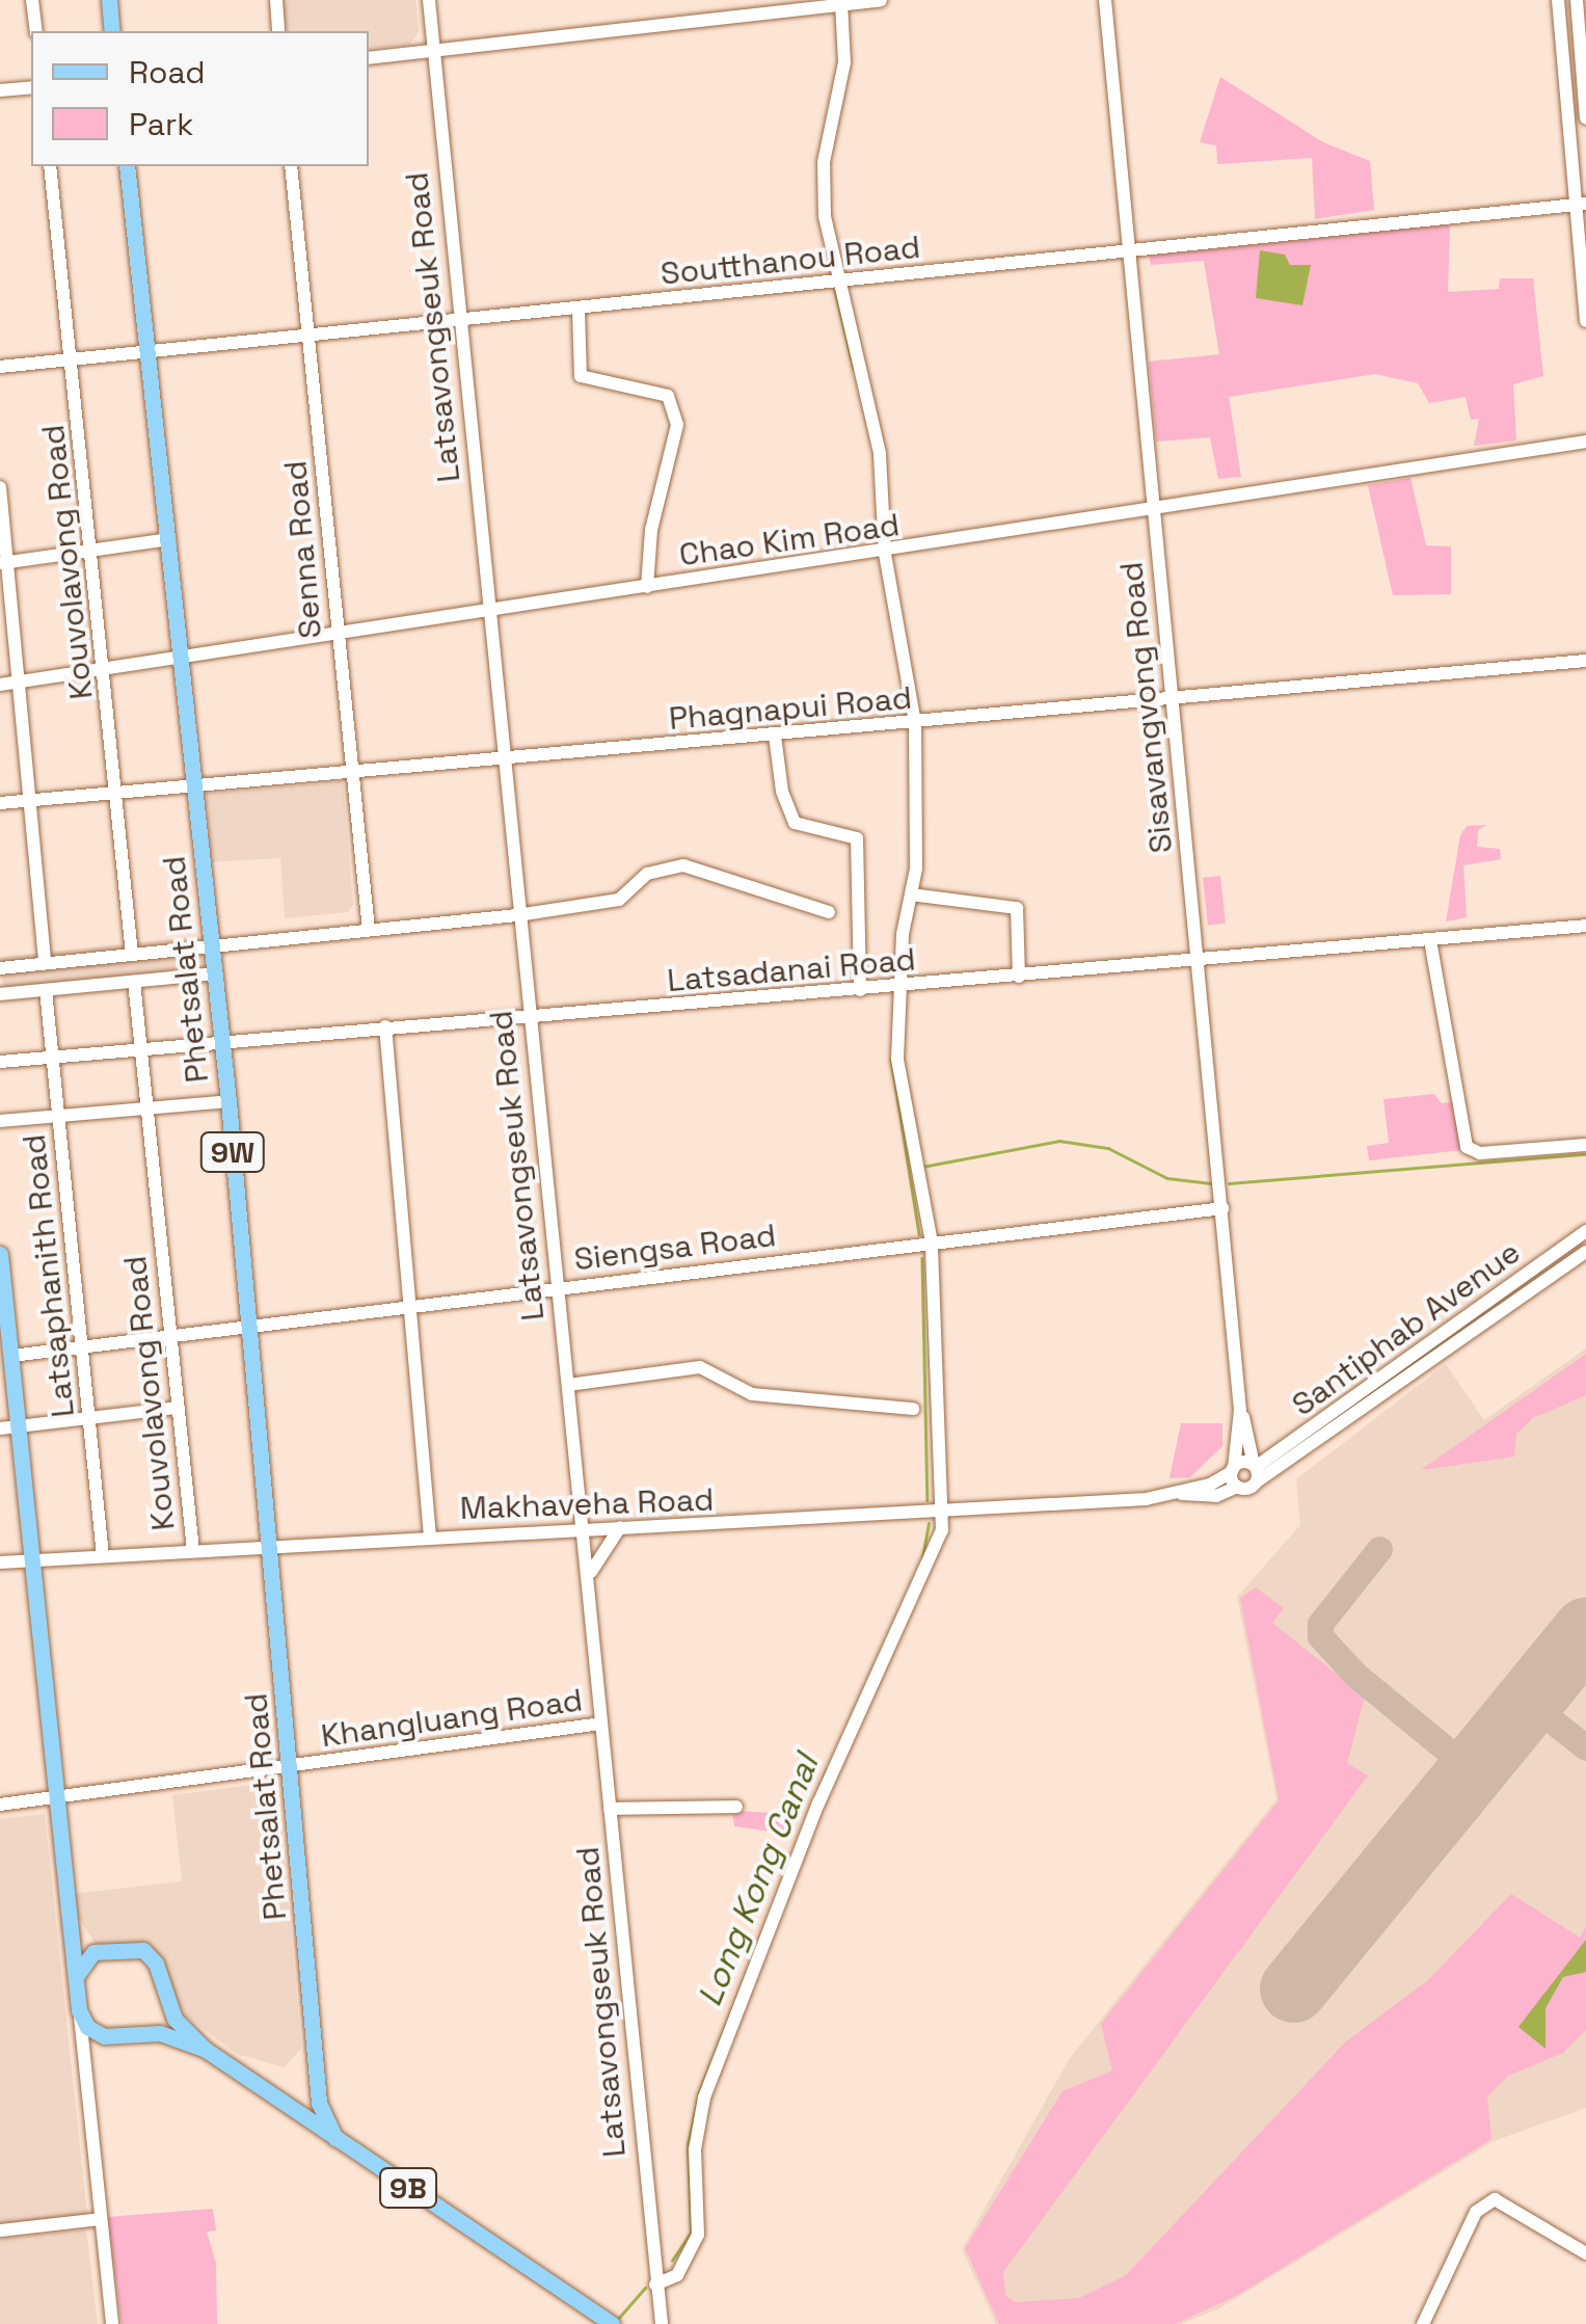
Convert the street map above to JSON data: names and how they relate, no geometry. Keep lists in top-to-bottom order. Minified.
{"streets":{"main road":["Phetsalat Road","9W","9B"],"street":["Soutthanou Road","Latsavongseuk Road","Chao Kim Road","Senna Road","Kouvolavong Road","Sisavangvong Road","Phagnapui Road","Latsadanai Road","Siengsa Road","Latsaphanith Road","Santiphab Avenue","Makhaveha Road","Khangluang Road"]},"crossings":[["Soutthanou Road","Latsavongseuk Road"],["Soutthanou Road","Senna Road"],["Soutthanou Road","Kouvolavong Road"],["Soutthanou Road","Sisavangvong Road"],["Soutthanou Road","Phetsalat Road"],["Latsavongseuk Road","Chao Kim Road"],["Latsavongseuk Road","Phagnapui Road"],["Latsavongseuk Road","Latsadanai Road"],["Latsavongseuk Road","Siengsa Road"],["Latsavongseuk Road","Makhaveha Road"],["Latsavongseuk Road","Khangluang Road"],["Chao Kim Road","Senna Road"],["Chao Kim Road","Kouvolavong Road"],["Chao Kim Road","Sisavangvong Road"],["Chao Kim Road","Phetsalat Road"],["Senna Road","Phagnapui Road"],["Kouvolavong Road","Phagnapui Road"],["Kouvolavong Road","Latsadanai Road"],["Kouvolavong Road","Siengsa Road"],["Kouvolavong Road","Makhaveha Road"],["Sisavangvong Road","Phagnapui Road"],["Sisavangvong Road","Latsadanai Road"],["Sisavangvong Road","Siengsa Road"],["Phagnapui Road","Phetsalat Road"],["Phetsalat Road","Latsadanai Road"],["Phetsalat Road","Siengsa Road"],["Phetsalat Road","Makhaveha Road"],["Phetsalat Road","Khangluang Road"],["Phetsalat Road","9B"],["Latsadanai Road","Latsaphanith Road"],["Siengsa Road","Latsaphanith Road"],["Latsaphanith Road","Makhaveha Road"]],"water":["Long Kong Canal"],"legend":["Road","Park"]}
